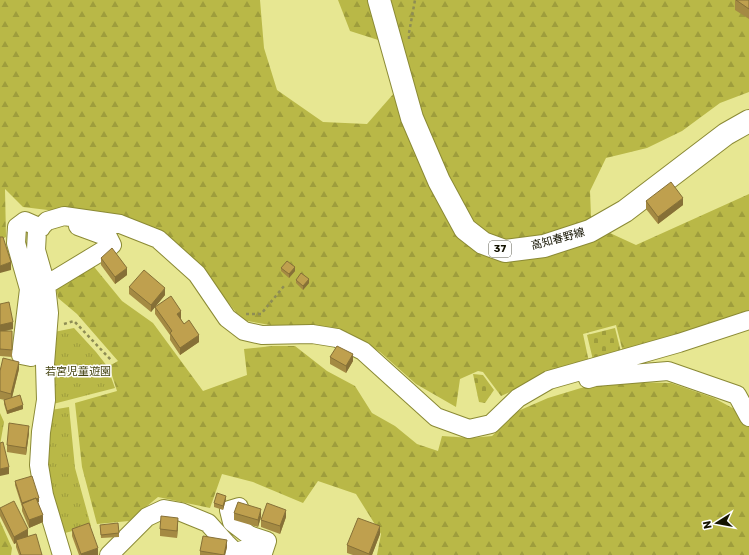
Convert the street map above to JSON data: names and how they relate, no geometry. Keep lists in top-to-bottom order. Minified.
{"streets":{"main road":["高知春野線","37"]},"parks":["若宮児童遊園"],"north":"left"}
